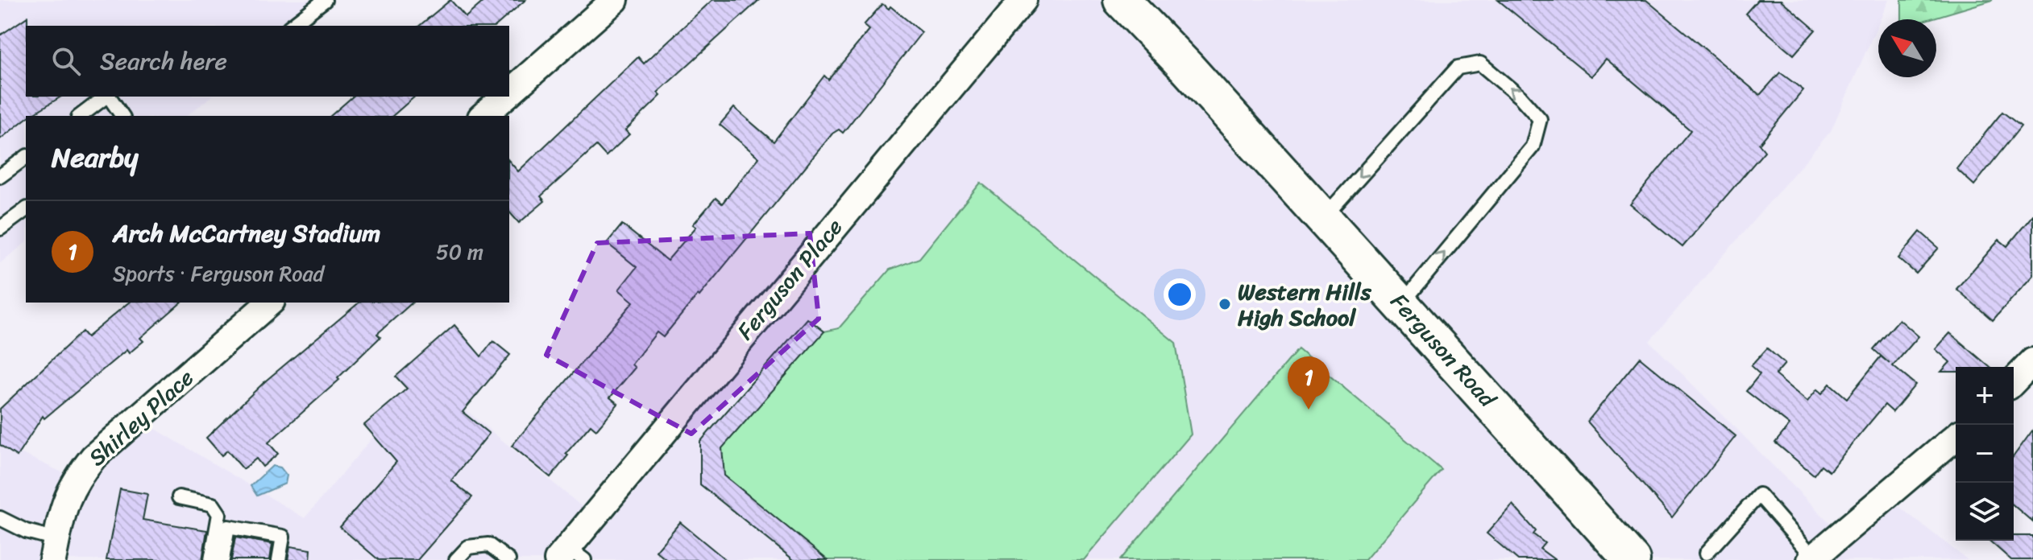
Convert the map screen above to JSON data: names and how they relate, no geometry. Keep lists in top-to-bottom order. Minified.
{"streets":{"street":["Ferguson Place","Ferguson Road","Shirley Place"]},"places":["Western Hills High School"],"north":"top left","page":{"search":"Search here","heading":"Nearby","list":[{"mark":"1","name":"Arch McCartney Stadium","note":"Sports · Ferguson Road","value":"50 m"}],"pins":"1","map_buttons":["+","−"]}}
